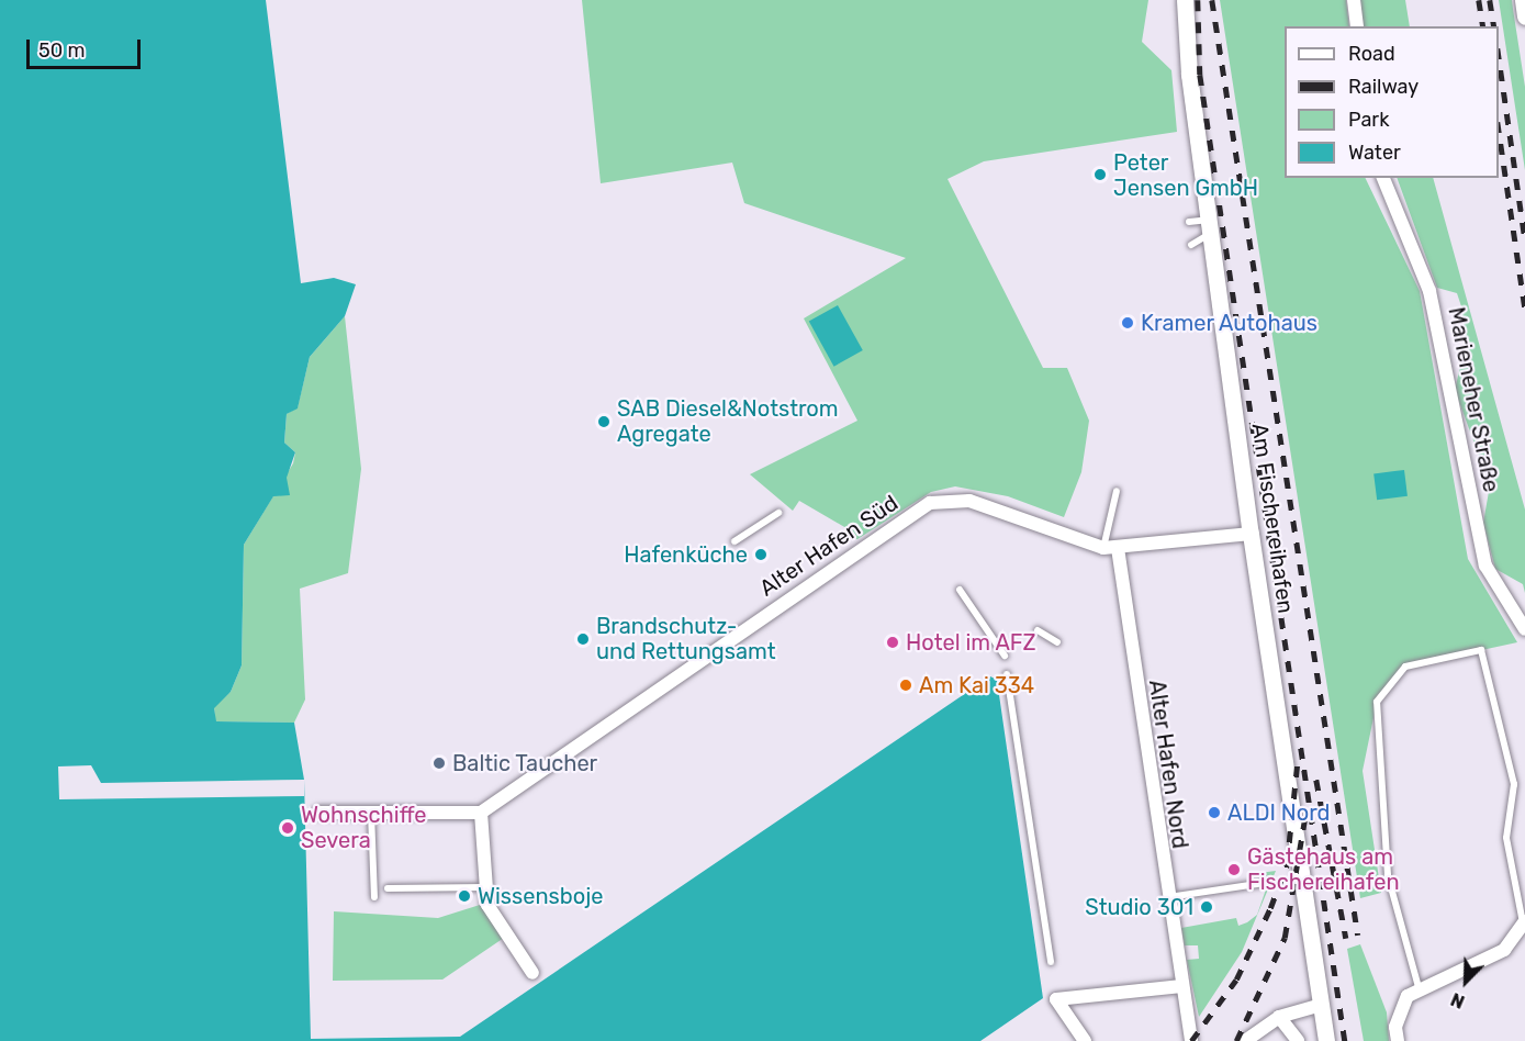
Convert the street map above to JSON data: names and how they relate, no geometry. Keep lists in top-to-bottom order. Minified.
{"streets":{"street":["Marieneher Straße","Am Fischereihafen","Alter Hafen Süd","Alter Hafen Nord"]},"crossings":[["Am Fischereihafen","Alter Hafen Süd"],["Alter Hafen Süd","Alter Hafen Nord"]],"places":["Peter Jensen GmbH","Kramer Autohaus","SAB Diesel&Notstrom Agregate","Hafenküche","Brandschutz- und Rettungsamt","Hotel im AFZ","Am Kai 334","Baltic Taucher","ALDI Nord","Wohnschiffe Severa","Gästehaus am Fischereihafen","Wissensboje","Studio 301"],"legend":["Road","Railway","Park","Water"],"scale_bar":"50 m","north":"bottom left"}
